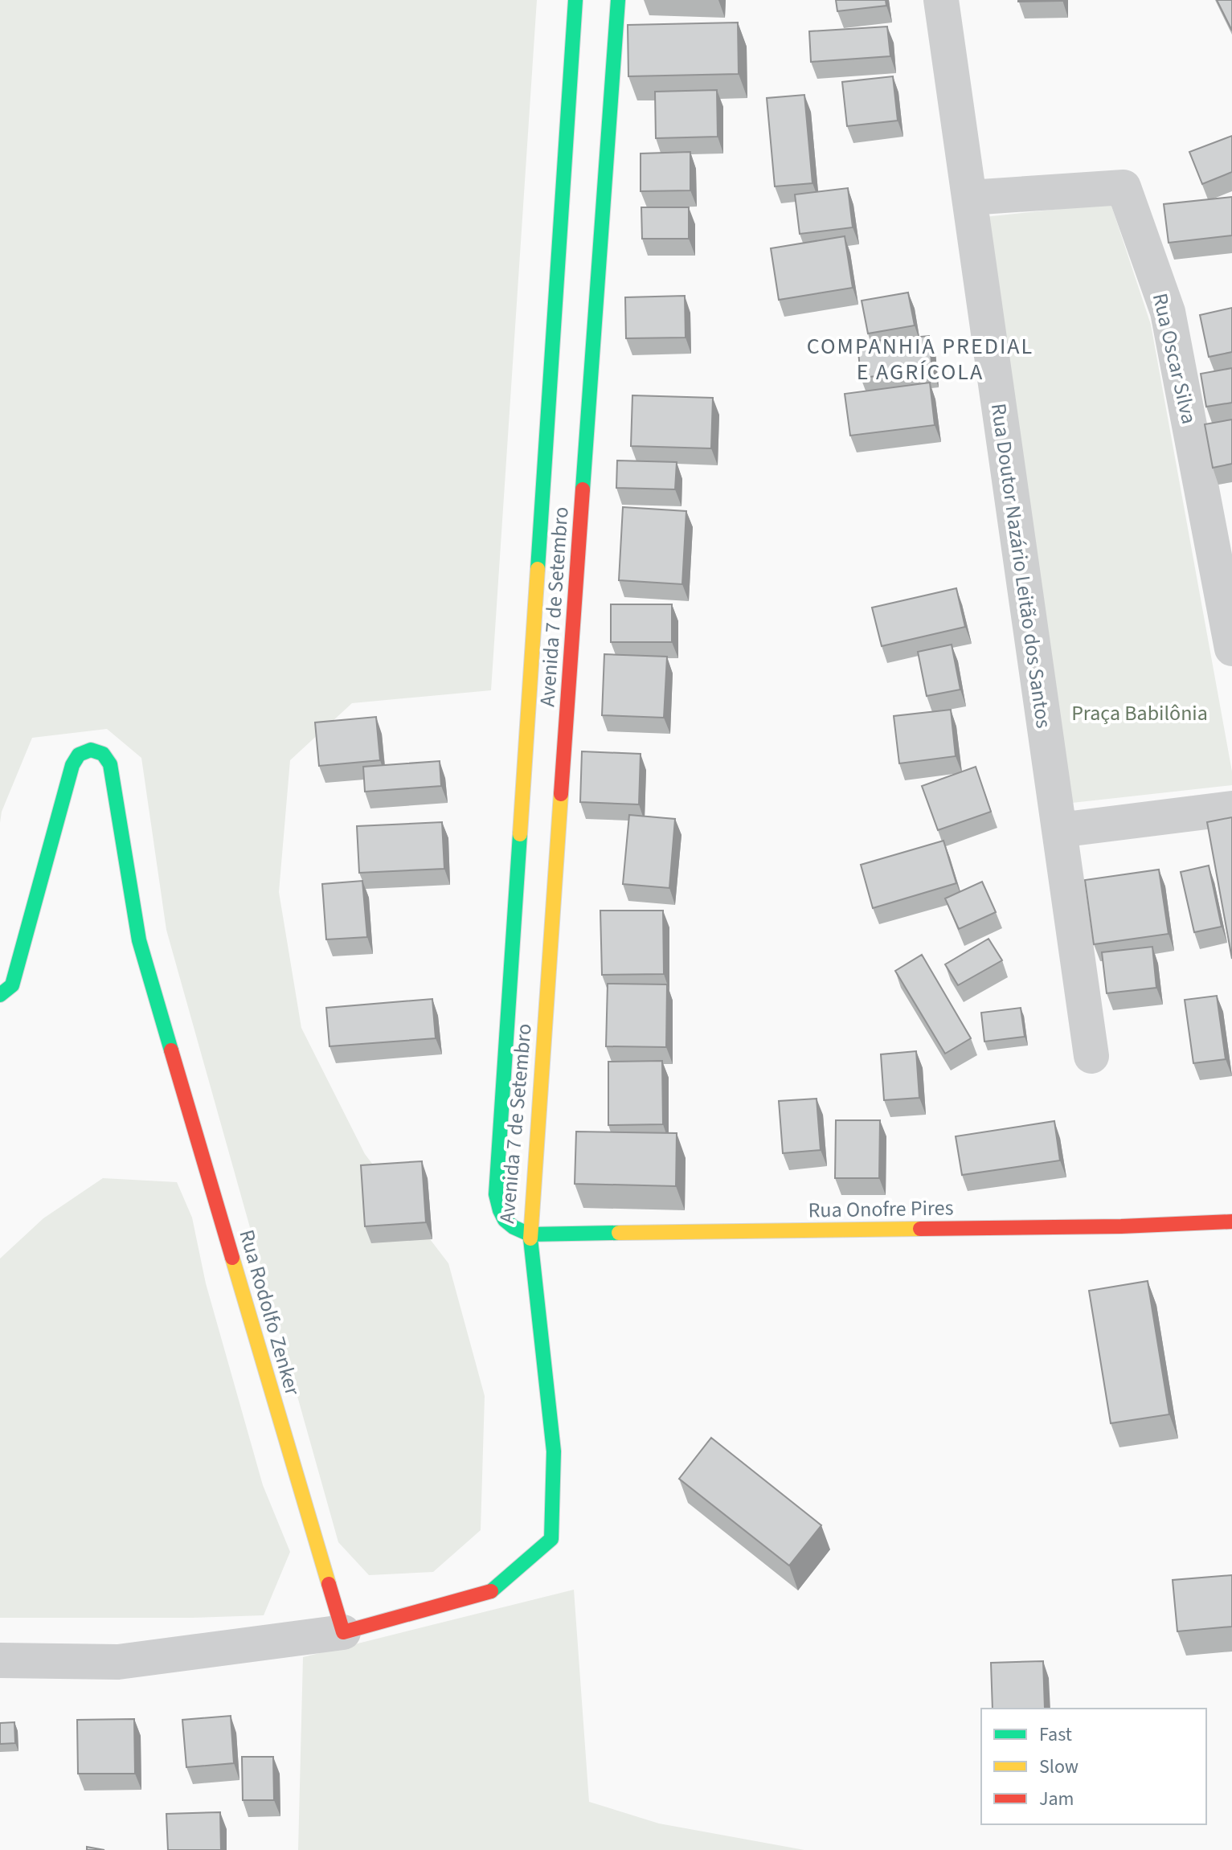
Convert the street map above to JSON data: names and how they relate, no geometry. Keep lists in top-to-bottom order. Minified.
{"streets":{"street":["Rua Oscar Silva","Rua Doutor Nazário Leitão dos Santos","Avenida 7 de Setembro","Rua Onofre Pires","Rua Rodolfo Zenker"]},"crossings":[["Rua Oscar Silva","Rua Doutor Nazário Leitão dos Santos"],["Avenida 7 de Setembro","Rua Onofre Pires"]],"districts":["COMPANHIA PREDIAL E AGRÍCOLA"],"parks":["Praça Babilônia"],"legend":["Fast","Slow","Jam"]}
